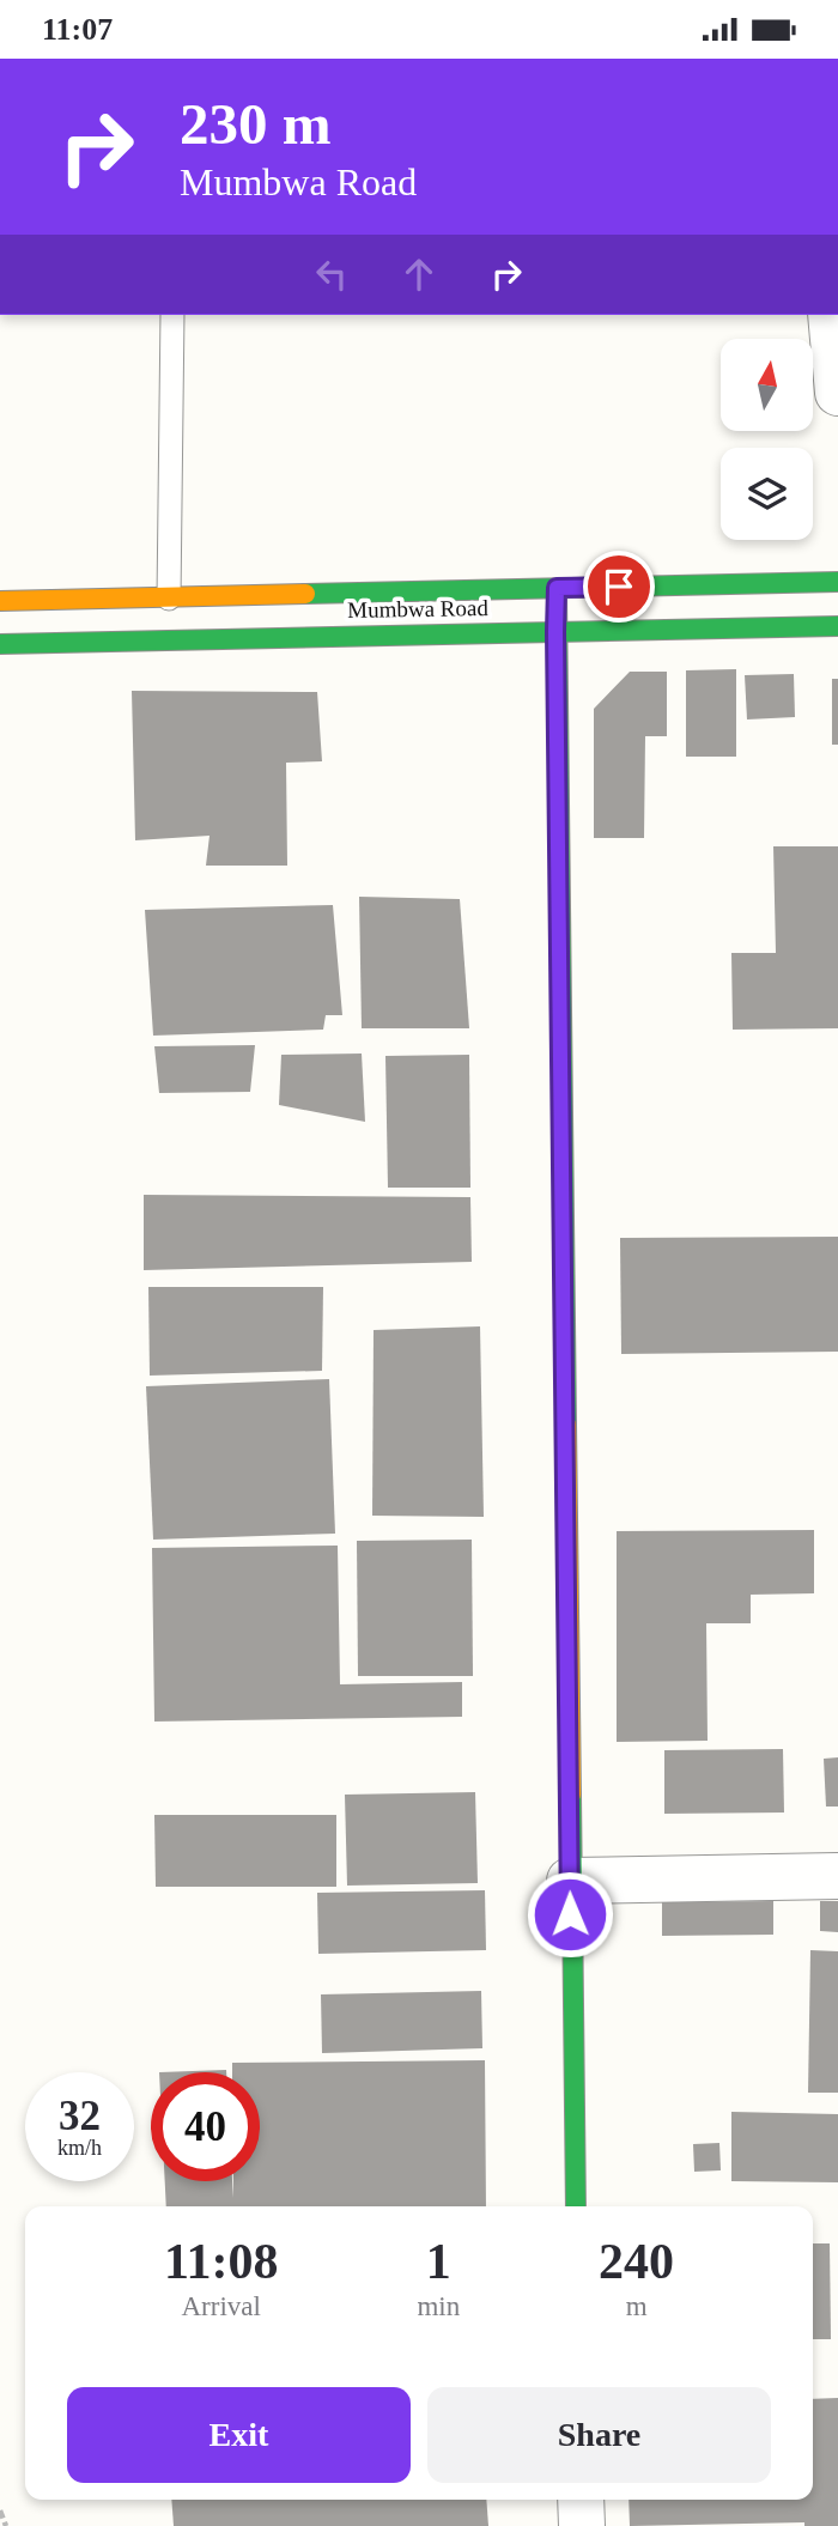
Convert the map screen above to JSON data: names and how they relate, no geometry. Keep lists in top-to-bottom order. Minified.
{"streets":{"main road":["Mumbwa Road"]},"north":"top","page":{"status":"11:07","turn":["230 m","Mumbwa Road"],"speed":"32 km/h","limit":"40","eta":["11:08","Arrival","1","min","240","m"],"buttons":["Exit","Share"]}}
